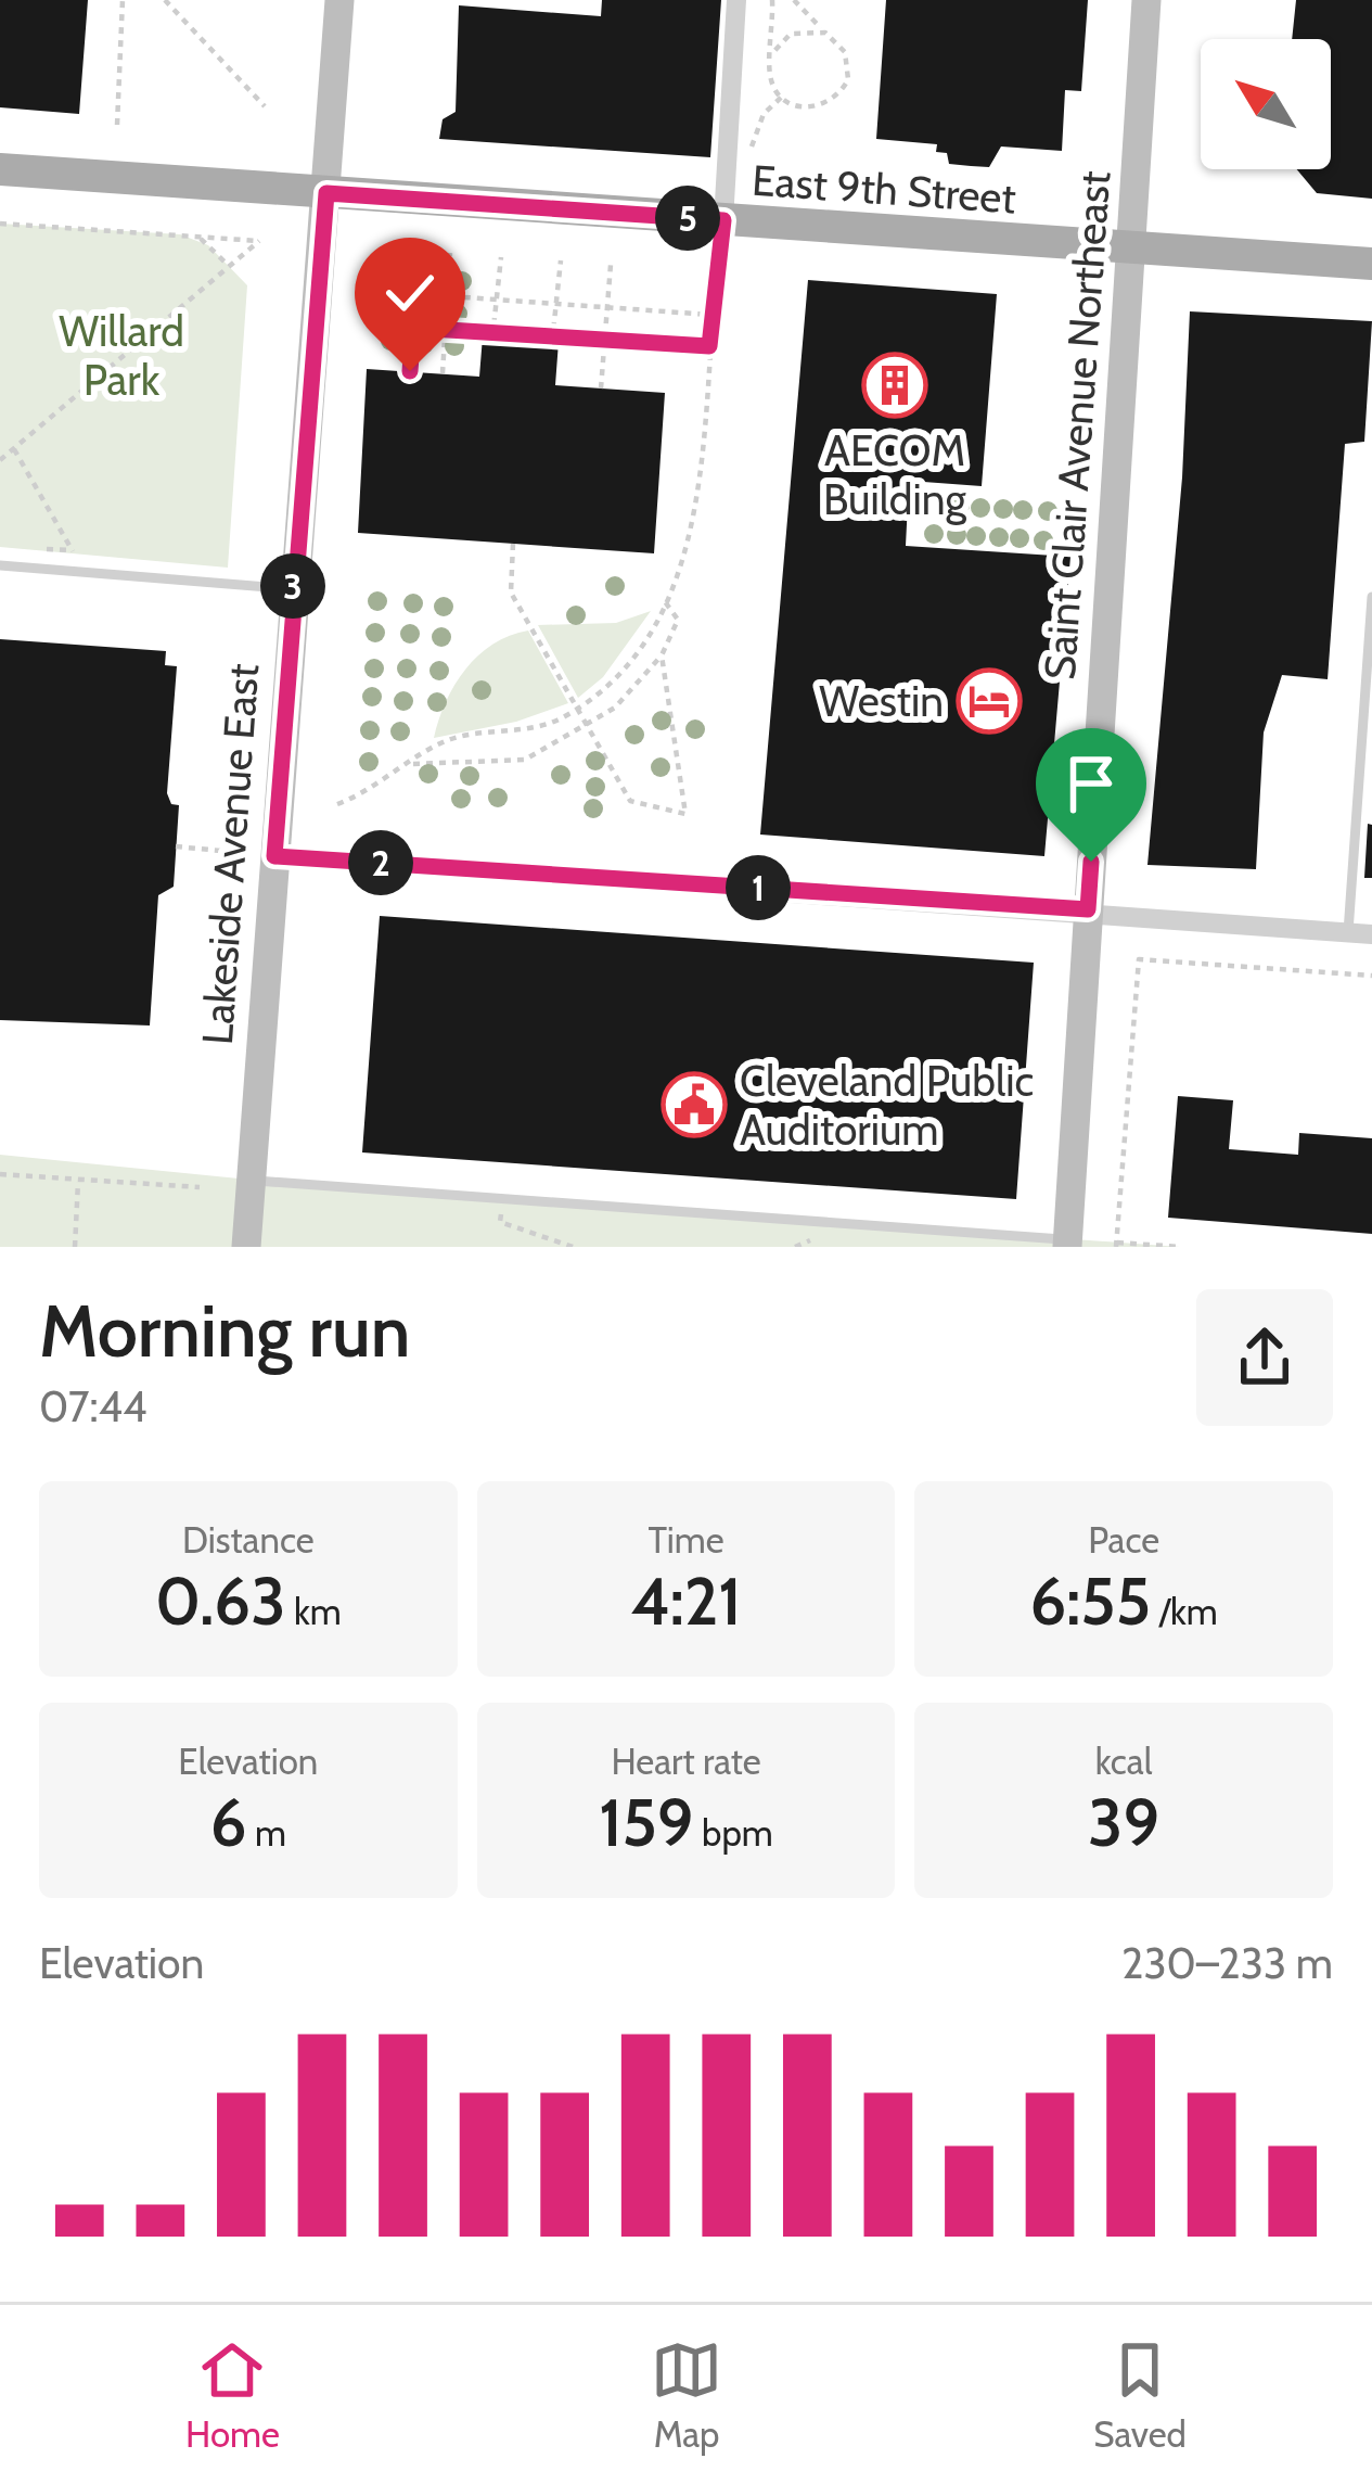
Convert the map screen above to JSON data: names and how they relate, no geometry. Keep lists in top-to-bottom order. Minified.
{"streets":{"main road":["East 9th Street"],"street":["Saint Clair Avenue Northeast","Lakeside Avenue East"]},"crossings":[["East 9th Street","Saint Clair Avenue Northeast"],["East 9th Street","Lakeside Avenue East"]],"parks":["Willard Park"],"places":{"building":["AECOM Building"],"hotel":["Westin"],"public building":["Cleveland Public Auditorium"]},"north":"top left","page":{"pins":["5","3","2","1"],"heading":["Morning run","07:44"],"stats":[["Distance","0.63 km"],["Time","4:21"],["Pace","6:55 /km"],["Elevation","6 m"],["Heart rate","159 bpm"],["kcal","39"]],"chart":["Elevation","230–233 m"],"tabs":["Home","Map","Saved"]}}
